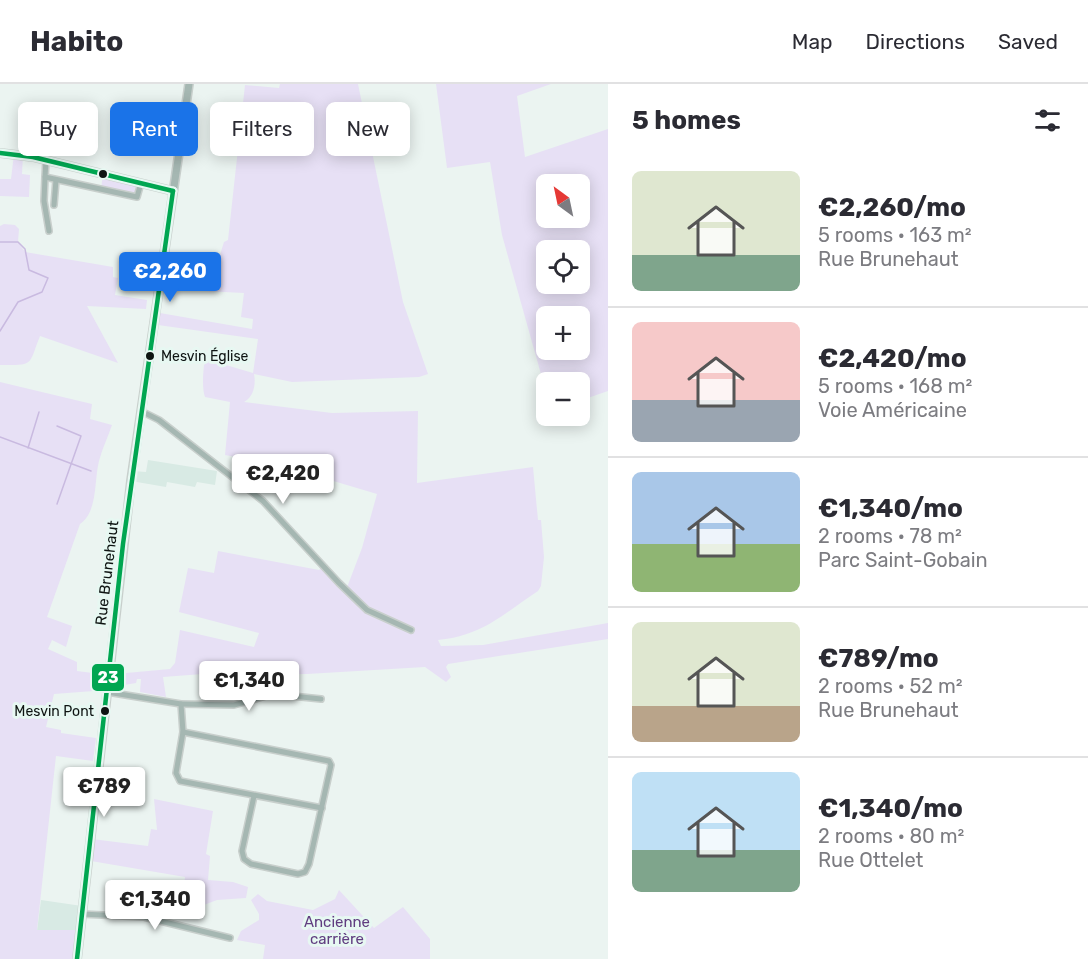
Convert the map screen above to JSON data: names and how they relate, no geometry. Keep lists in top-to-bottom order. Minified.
{"streets":{"street":["Rue Brunehaut"]},"parks":["Ancienne carrière"],"places":["Mesvin Église","Mesvin Pont"],"lines":["transit line 23"],"north":"top left","page":{"header":"Habito","nav":["Map","Directions","Saved"],"heading":"5 homes","chip":["Buy","Rent","Filters","New"],"list":[{"name":"€2,260/mo","note":"5 rooms · 163 m² · Rue Brunehaut"},{"name":"€2,420/mo","note":"5 rooms · 168 m² · Voie Américaine"},{"name":"€1,340/mo","note":"2 rooms · 78 m² · Parc Saint-Gobain"},{"name":"€789/mo","note":"2 rooms · 52 m² · Rue Brunehaut"},{"name":"€1,340/mo","note":"2 rooms · 80 m² · Rue Ottelet"}],"map_buttons":["+","−"],"price":["€2,260","€2,420","€1,340","€789","€1,340"]}}
